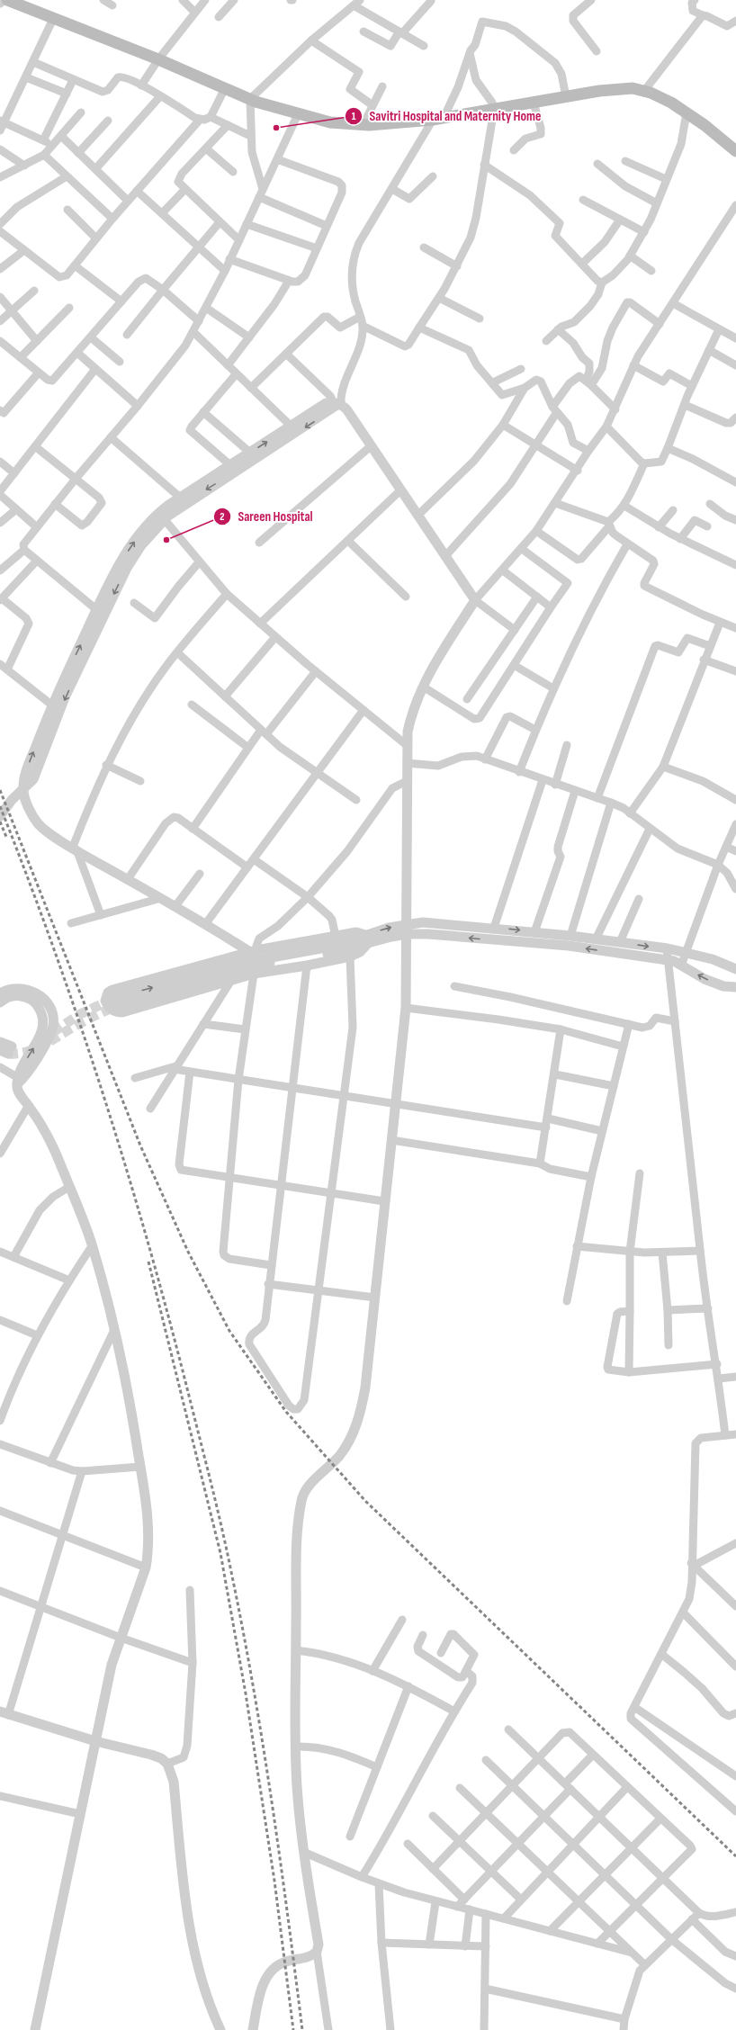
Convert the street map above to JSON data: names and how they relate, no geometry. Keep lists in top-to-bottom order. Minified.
{"places":["Savitri Hospital and Maternity Home","Sareen Hospital"]}
